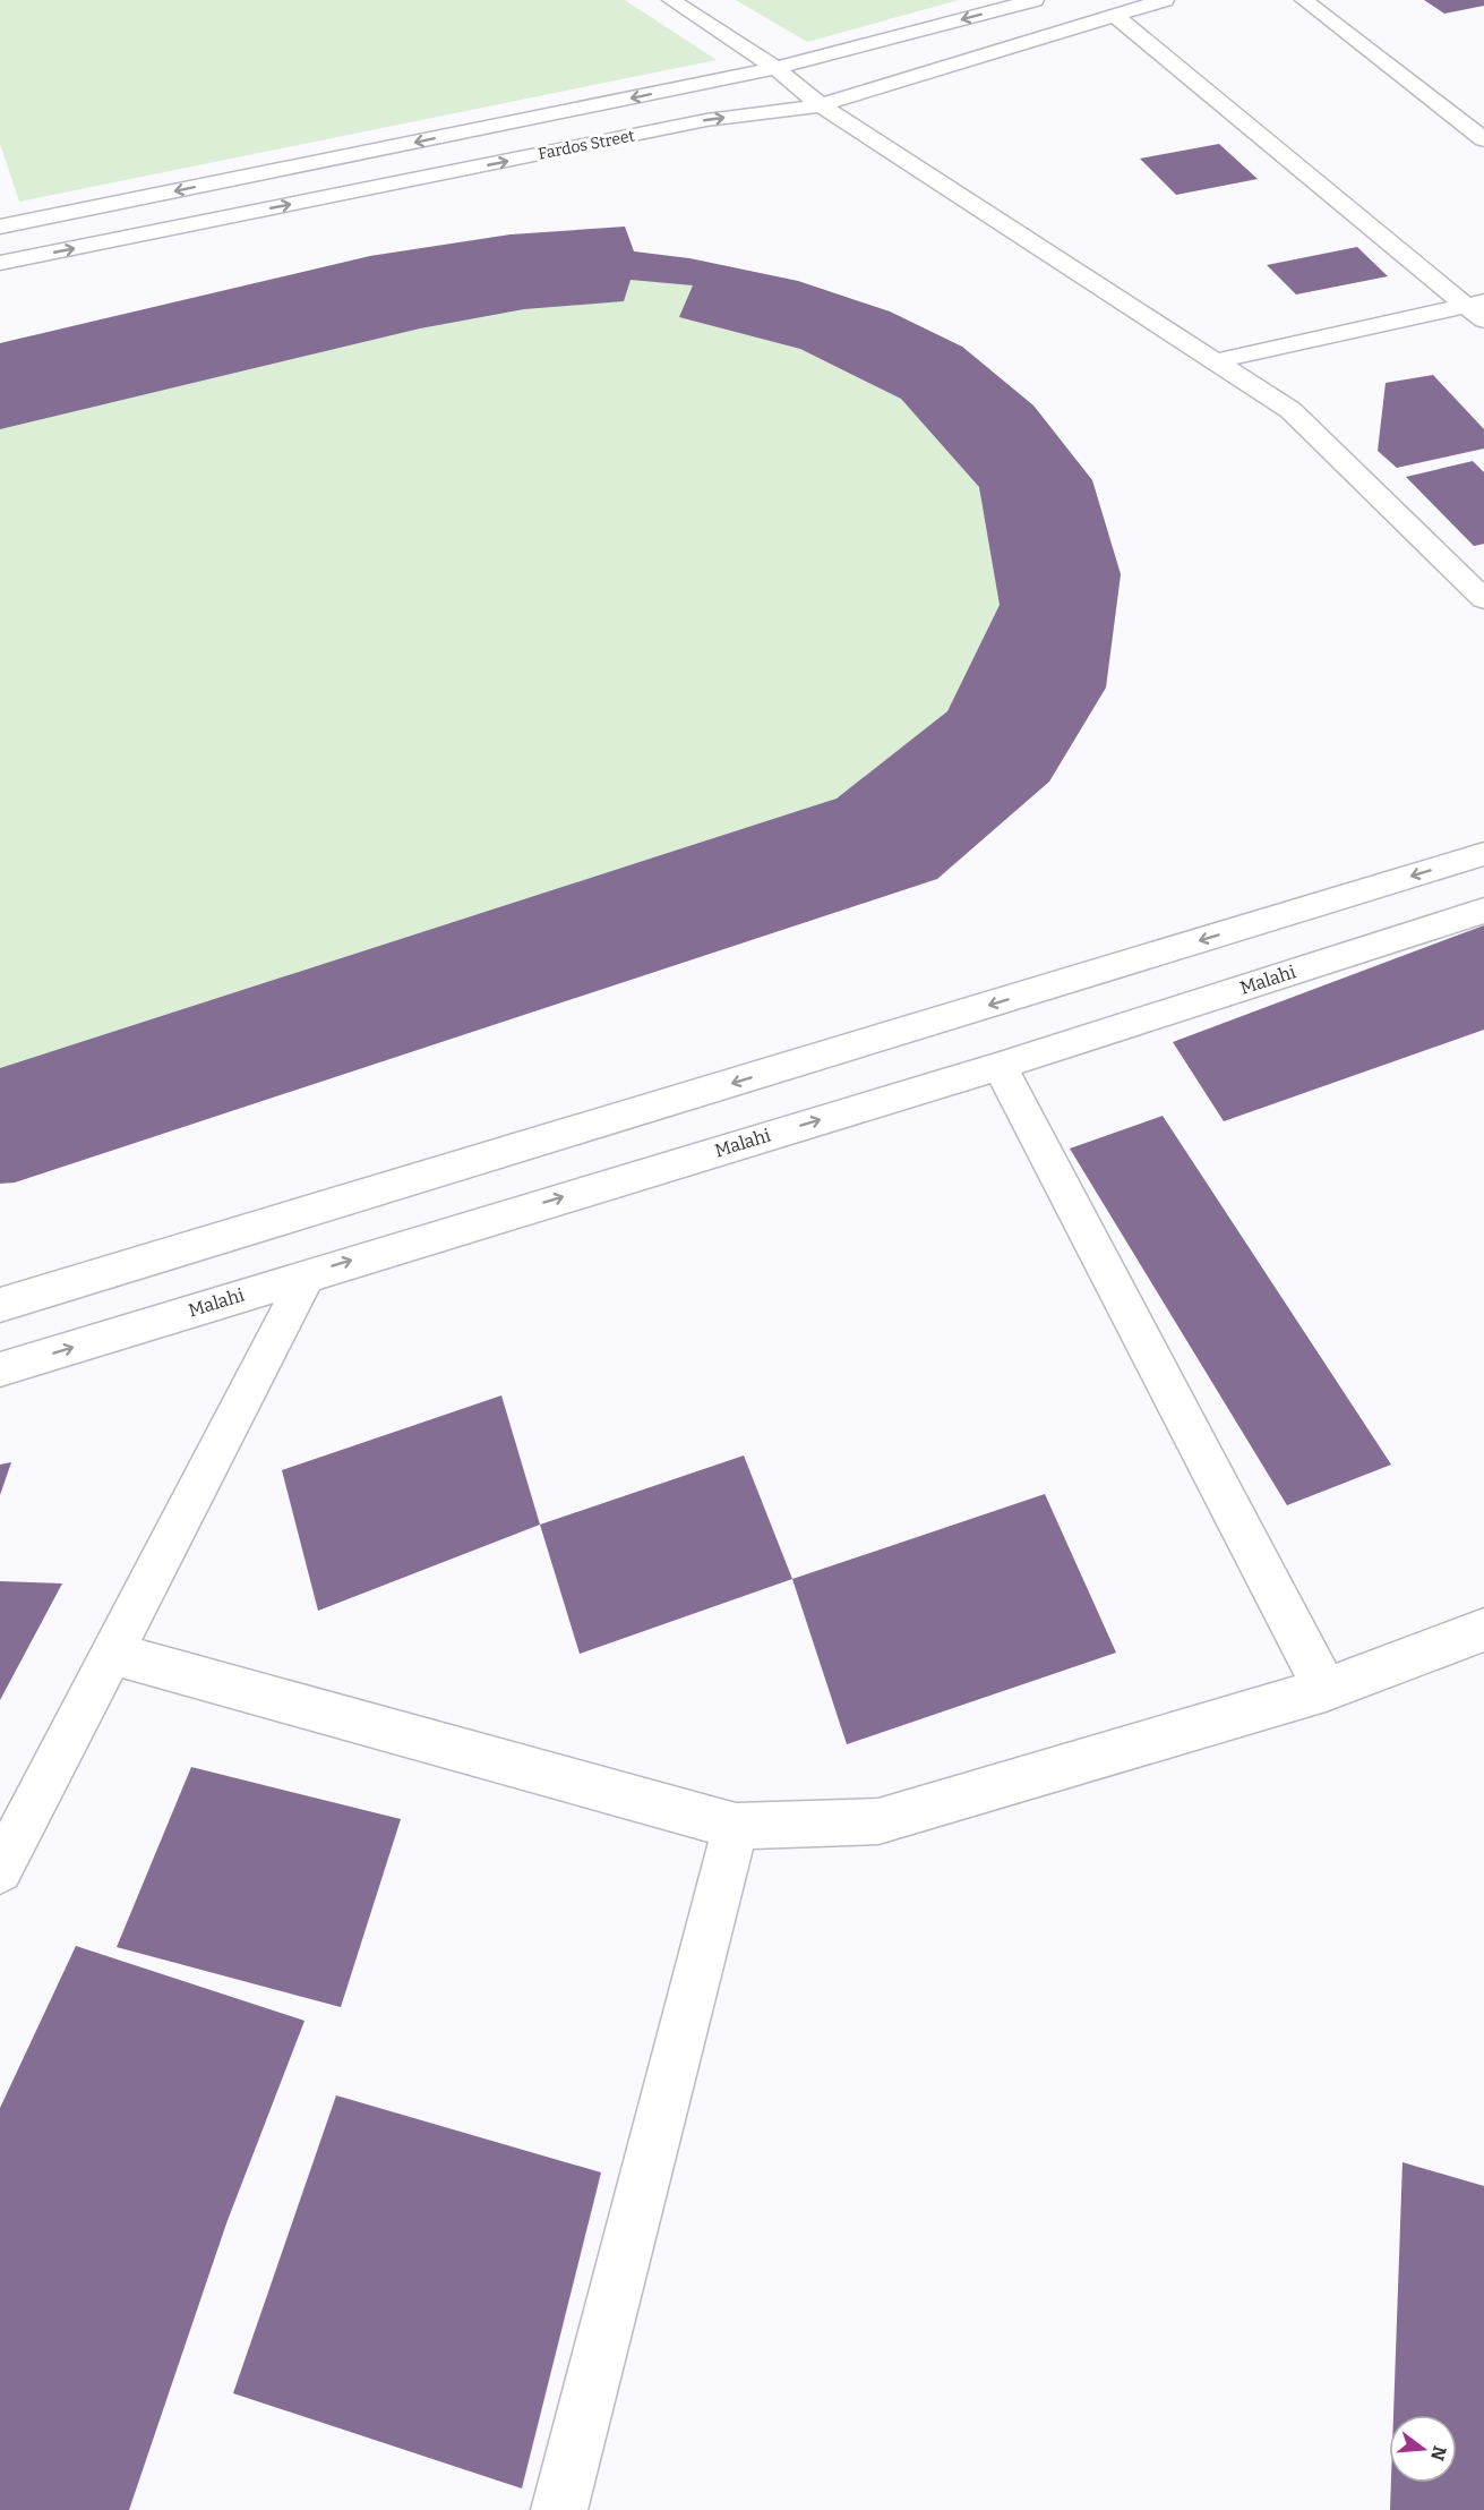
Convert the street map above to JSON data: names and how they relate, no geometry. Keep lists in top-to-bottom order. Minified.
{"streets":{"street":["Fardos Street","Malahi"]},"north":"right"}
